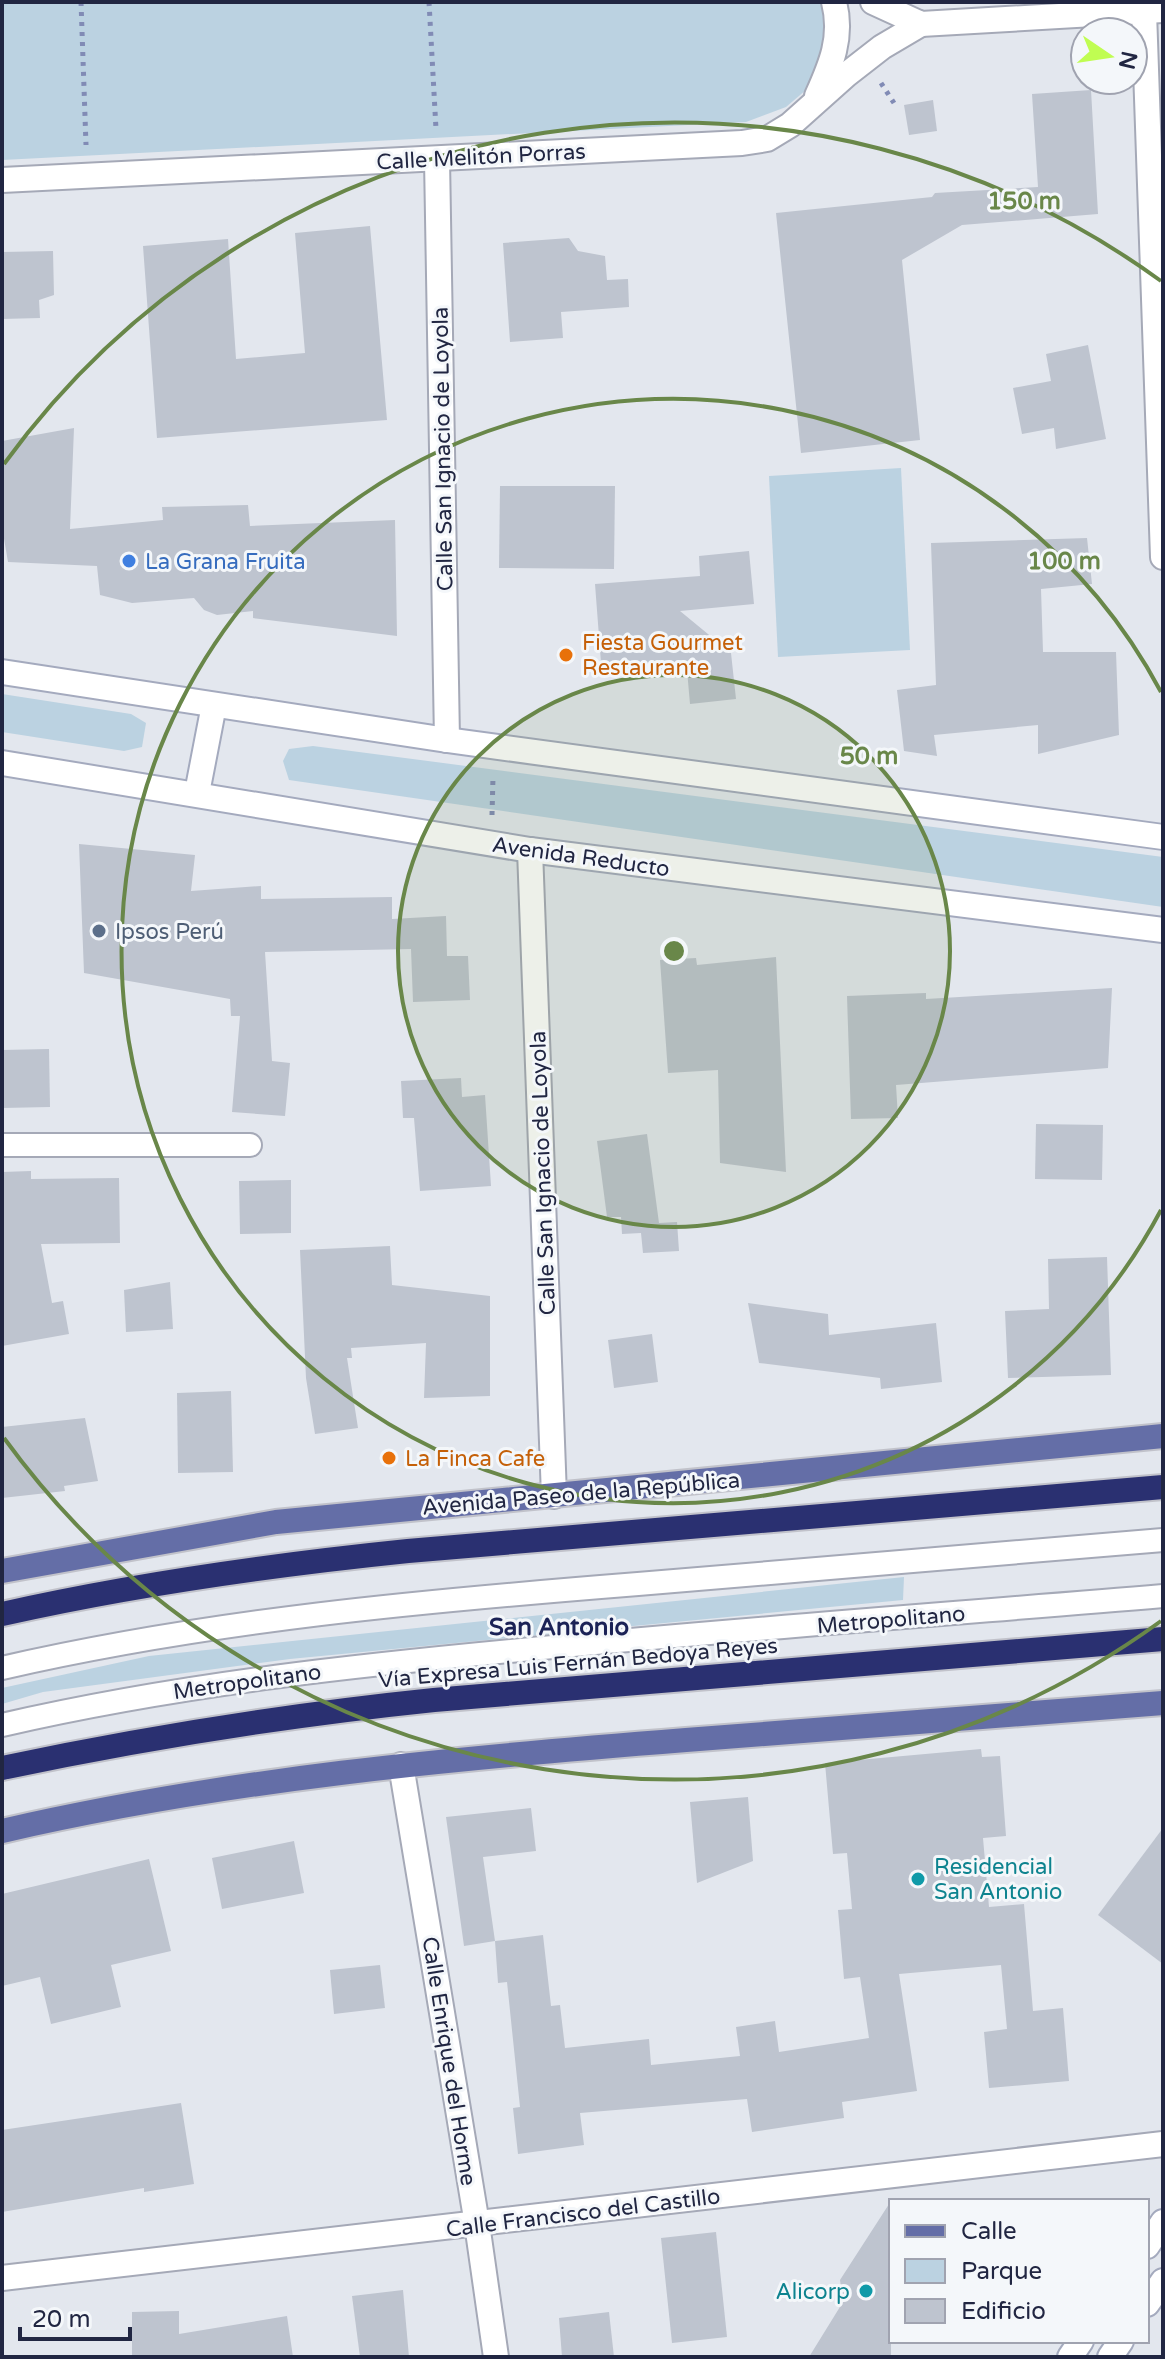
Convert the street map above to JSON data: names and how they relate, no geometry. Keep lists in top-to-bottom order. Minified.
{"streets":{"highway":["Vía Expresa Luis Fernán Bedoya Reyes"],"main road":["Avenida Paseo de la República"],"street":["Calle Melitón Porras","Calle San Ignacio de Loyola","Avenida Reducto","Calle Enrique del Horme","Calle Francisco del Castillo"],"lane":["Metropolitano"]},"crossings":[["Calle Melitón Porras","Calle San Ignacio de Loyola"],["Calle San Ignacio de Loyola","Avenida Reducto"],["Calle San Ignacio de Loyola","Avenida Paseo de la República"],["Calle Enrique del Horme","Calle Francisco del Castillo"]],"districts":["San Antonio"],"places":["La Grana Fruita","Fiesta Gourmet Restaurante","Ipsos Perú","La Finca Cafe","Residencial San Antonio","Alicorp"],"legend":["Calle","Parque","Edificio"],"scale_bar":"20 m","north":"right","rings":["150 m","100 m","50 m"]}
